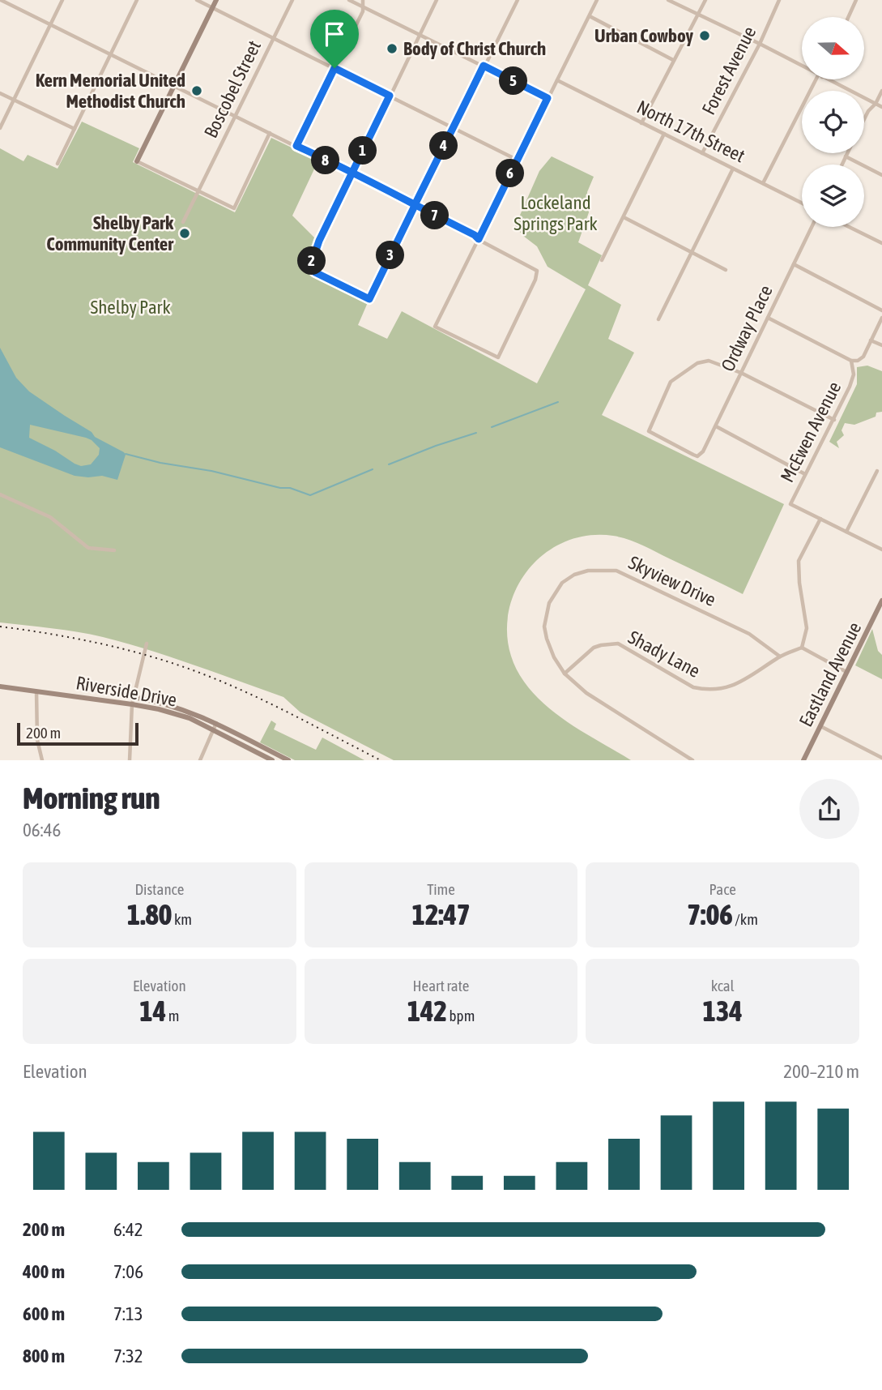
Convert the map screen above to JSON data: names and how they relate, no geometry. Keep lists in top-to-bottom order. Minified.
{"streets":{"street":["Forest Avenue","Boscobel Street","North 17th Street","Ordway Place","McEwen Avenue","Skyview Drive","Shady Lane","Eastland Avenue","Riverside Drive"]},"crossings":[["Forest Avenue","North 17th Street"],["Skyview Drive","Shady Lane"]],"parks":["Lockeland Springs Park","Shelby Park"],"places":["Urban Cowboy","Body of Christ Church","Kern Memorial United Methodist Church","Shelby Park Community Center"],"scale_bar":"200 m","north":"right","page":{"pins":["5","4","1","8","6","7","3","2"],"scale":"200 m","heading":["Morning run","06:46"],"stats":[["Distance","1.80 km"],["Time","12:47"],["Pace","7:06 /km"],["Elevation","14 m"],["Heart rate","142 bpm"],["kcal","134"]],"chart":["Elevation","200–210 m"],"list":[{"name":"200 m","note":"6:42"},{"name":"400 m","note":"7:06"},{"name":"600 m","note":"7:13"},{"name":"800 m","note":"7:32"}]}}
